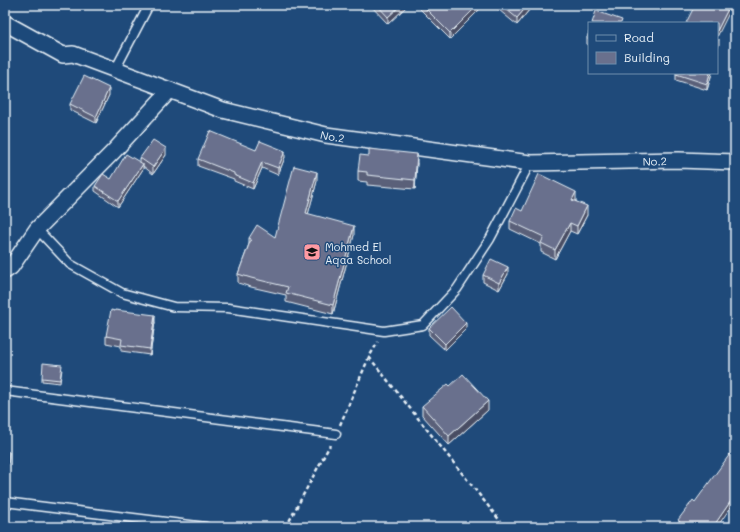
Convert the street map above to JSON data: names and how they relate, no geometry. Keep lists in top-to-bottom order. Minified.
{"streets":{"street":["No.2"]},"places":{"school or university":["Mohmed El Aqaa School"]},"legend":["Road","Building"]}
